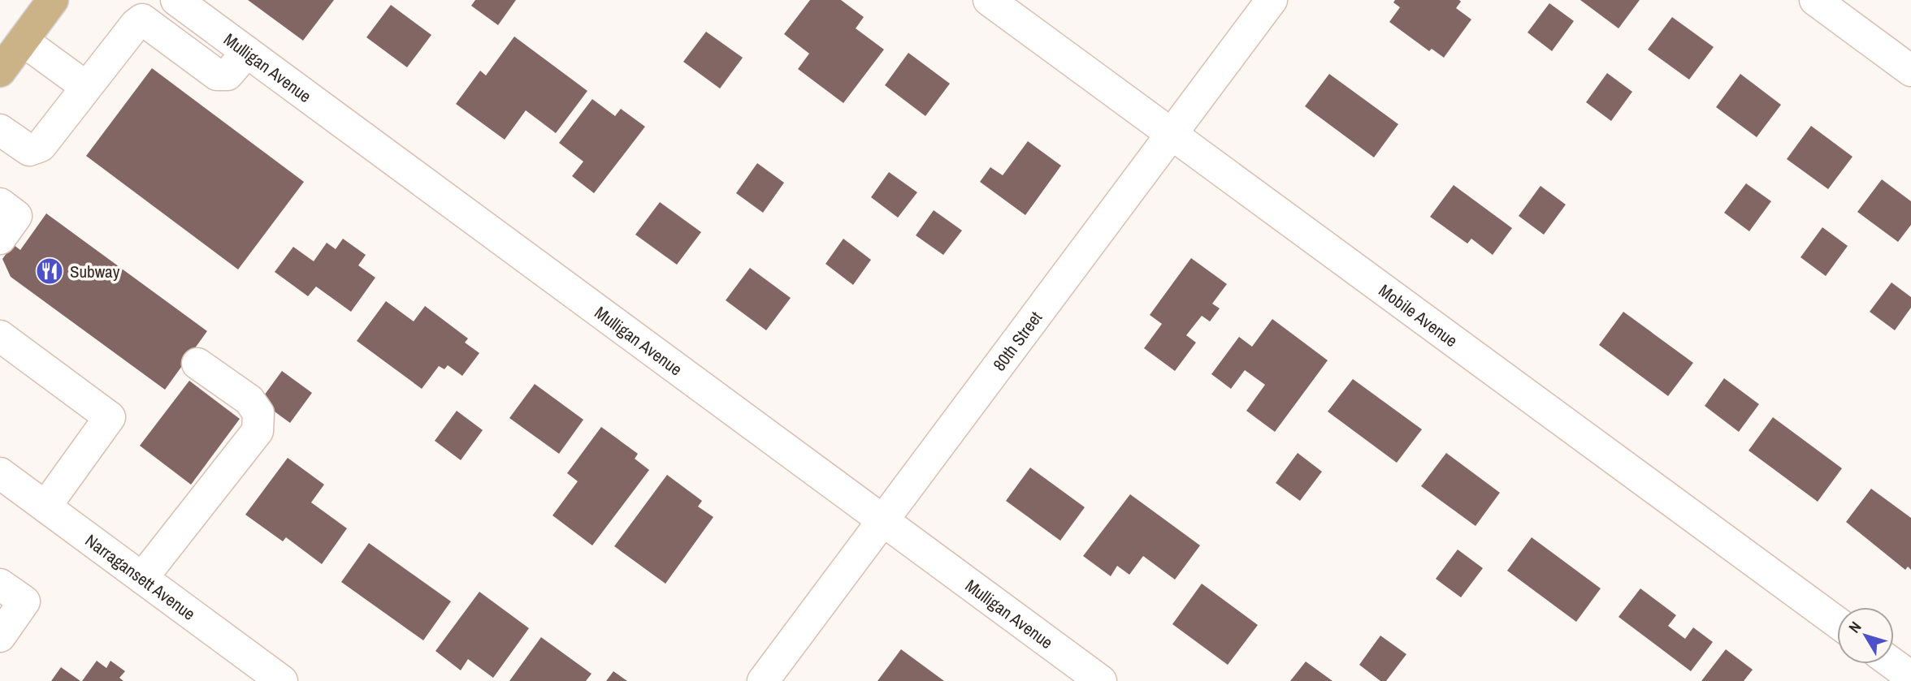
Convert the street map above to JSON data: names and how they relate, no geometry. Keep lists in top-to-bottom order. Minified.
{"streets":{"street":["Mulligan Avenue","Mobile Avenue","80th Street","Narragansett Avenue"]},"crossings":[["Mulligan Avenue","80th Street"],["Mobile Avenue","80th Street"]],"places":{"restaurant":["Subway"]},"north":"top left"}
